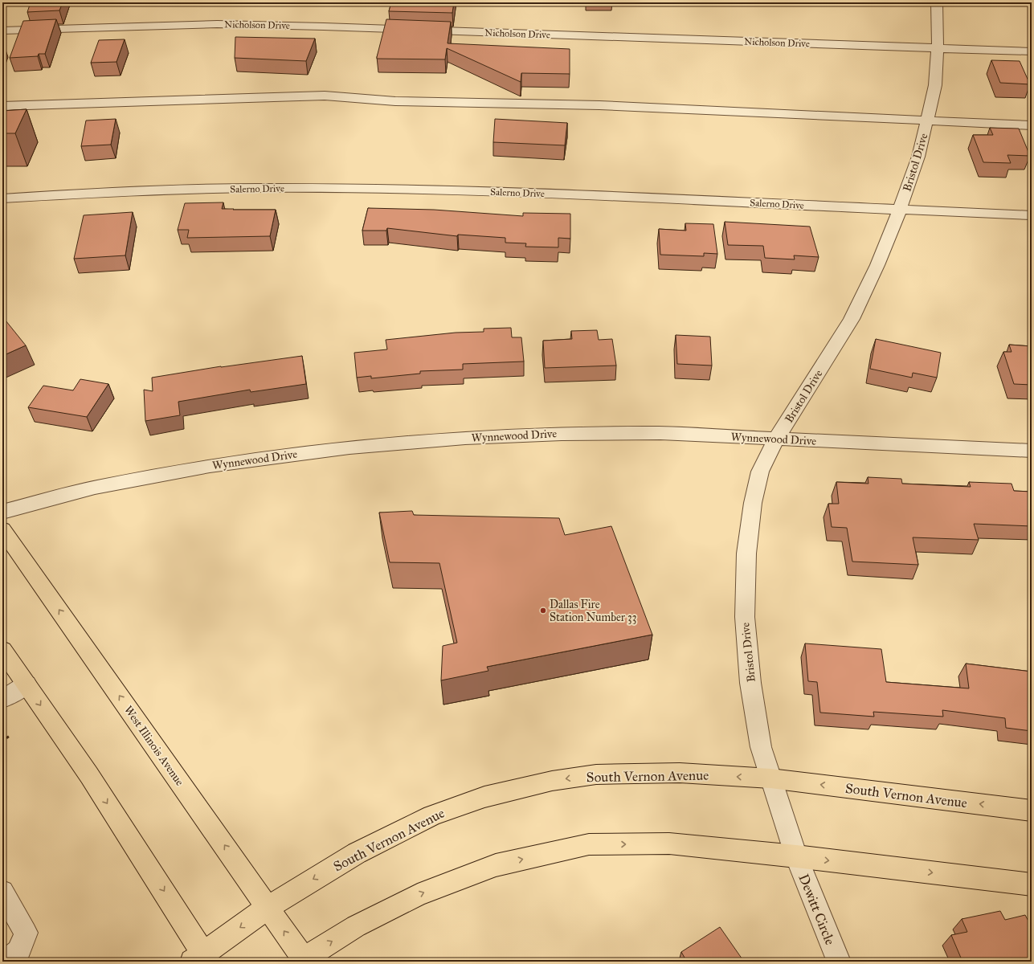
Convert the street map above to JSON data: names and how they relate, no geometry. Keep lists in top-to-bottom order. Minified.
{"streets":{"main road":["West Illinois Avenue","South Vernon Avenue"],"street":["Nicholson Drive","Bristol Drive","Salerno Drive","Wynnewood Drive","Dewitt Circle"]},"crossings":[["Nicholson Drive","Bristol Drive"],["Bristol Drive","Salerno Drive"],["Bristol Drive","Wynnewood Drive"],["Bristol Drive","South Vernon Avenue"],["Bristol Drive","Dewitt Circle"],["West Illinois Avenue","South Vernon Avenue"]],"places":["Dallas Fire Station Number 33"]}
